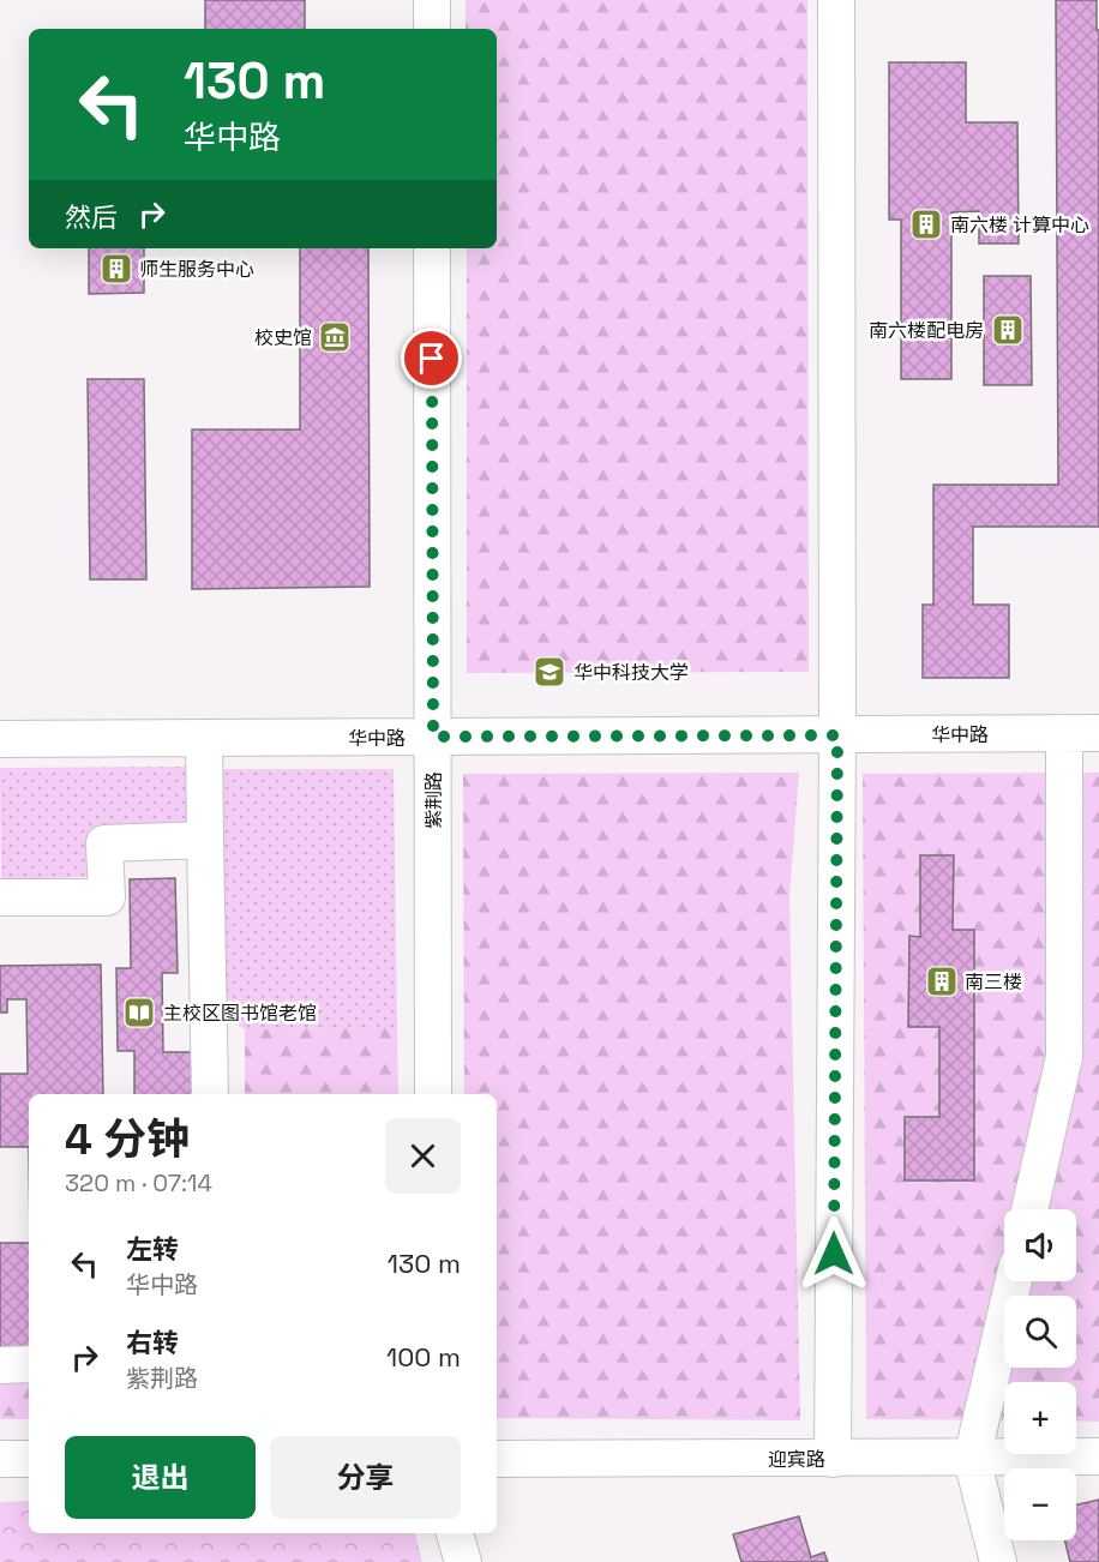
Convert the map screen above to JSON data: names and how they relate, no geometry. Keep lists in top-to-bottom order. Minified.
{"streets":{"street":["华中路","紫荆路","迎宾路"]},"crossings":[["华中路","紫荆路"]],"places":{"building":["南六楼 计算中心","师生服务中心","南六楼配电房","南三楼"],"museum":["校史馆"],"school or university":["华中科技大学"],"library":["主校区图书馆老馆"]},"page":{"turn":["130 m","华中路"],"then":"然后","heading":["4 分钟","320 m · 07:14"],"map_buttons":["+","−"],"list":[{"name":"左转","note":"华中路","value":"130 m"},{"name":"右转","note":"紫荆路","value":"100 m"}],"buttons":["退出","分享"]}}
